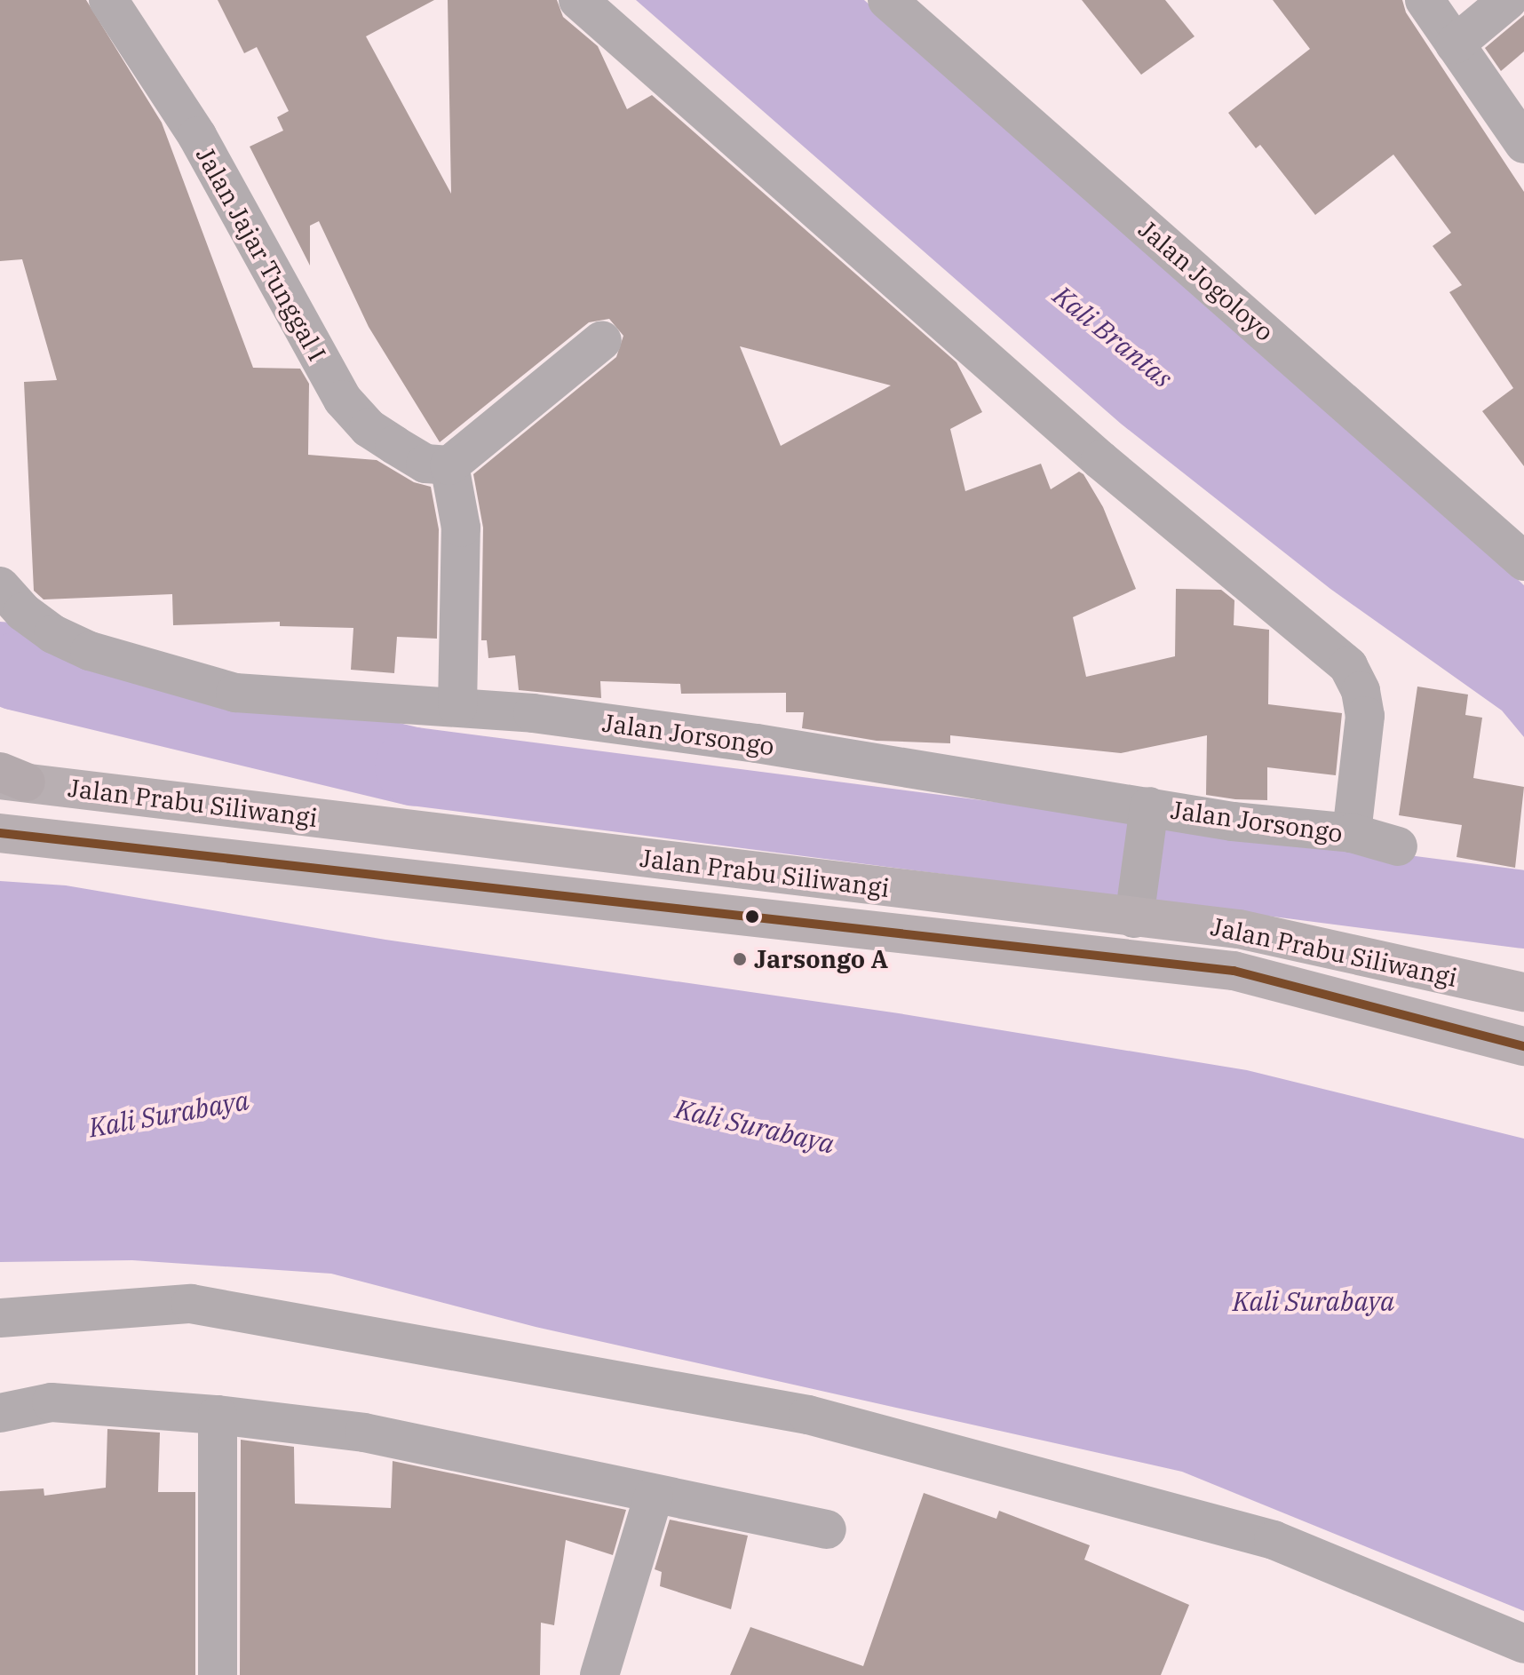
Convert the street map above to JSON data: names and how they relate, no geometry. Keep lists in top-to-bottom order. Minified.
{"streets":{"main road":["Jalan Prabu Siliwangi"],"street":["Jalan Jajar Tunggal I","Jalan Jogoloyo","Jalan Jorsongo"]},"water":["Kali Brantas","Kali Surabaya"],"places":["Jarsongo A"]}
